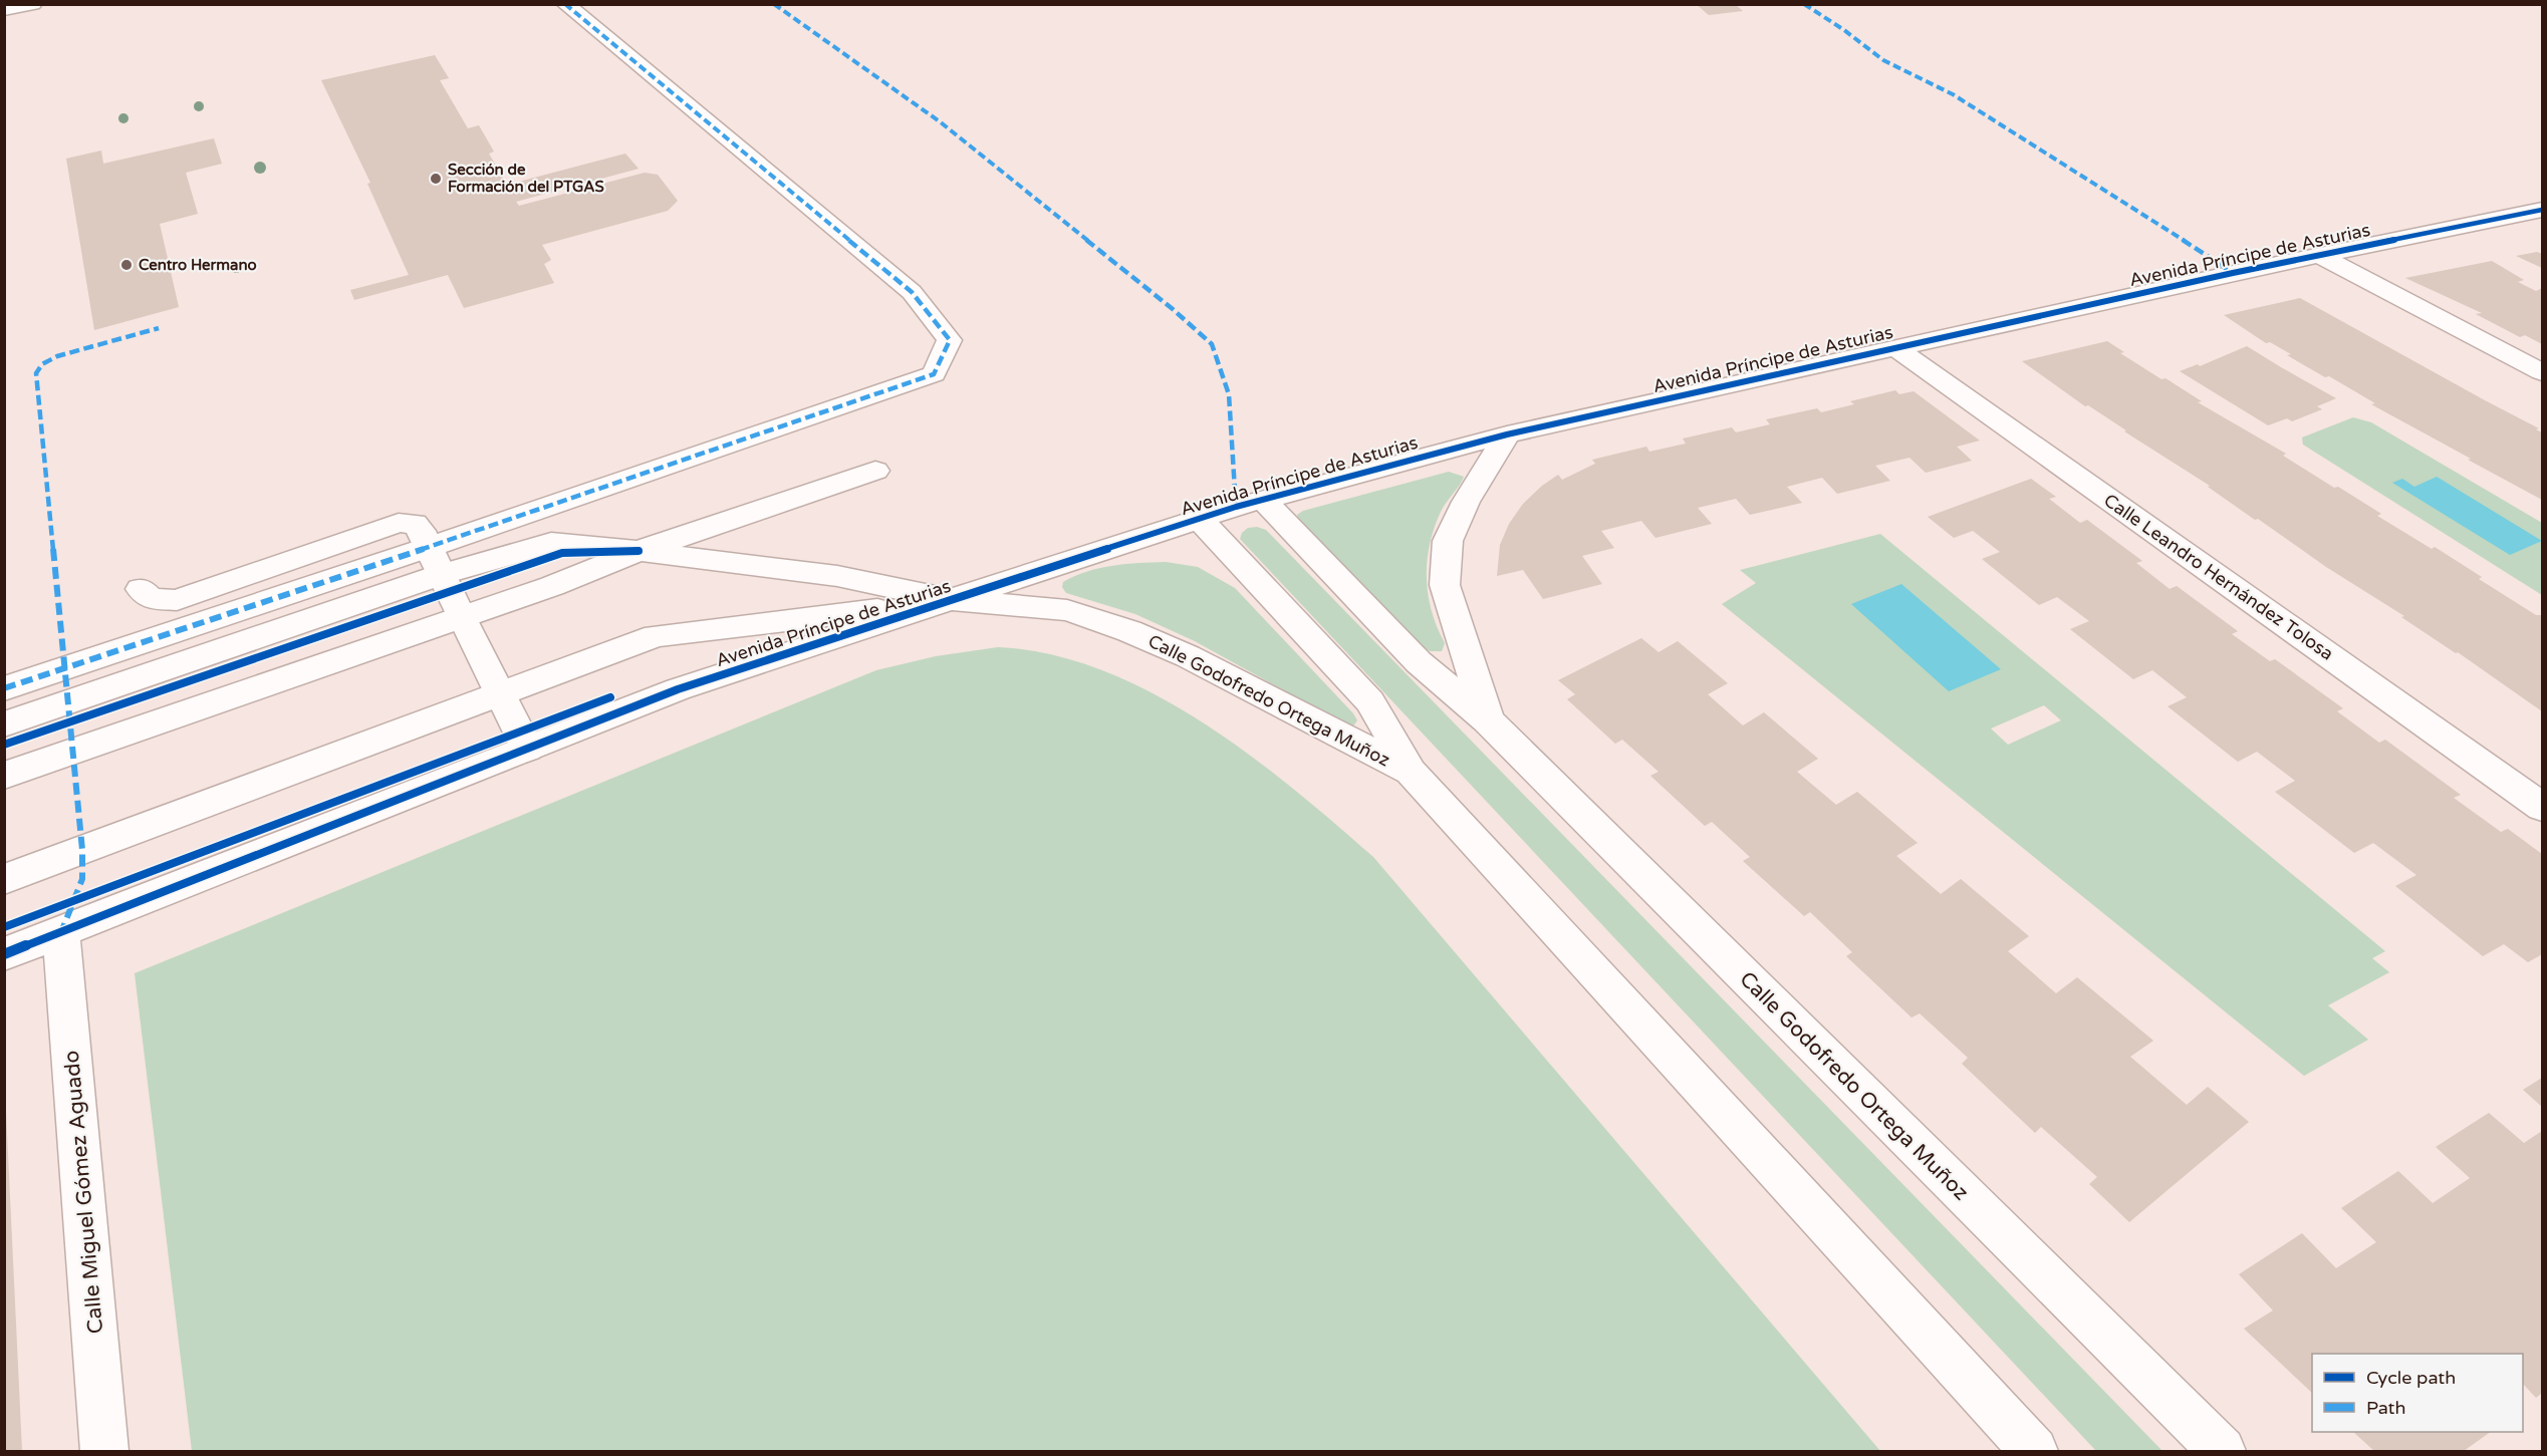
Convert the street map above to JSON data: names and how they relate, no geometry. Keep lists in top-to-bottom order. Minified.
{"streets":{"street":["Avenida Príncipe de Asturias","Calle Leandro Hernández Tolosa","Calle Godofredo Ortega Muñoz","Calle Miguel Gómez Aguado"]},"crossings":[["Avenida Príncipe de Asturias","Calle Leandro Hernández Tolosa"],["Avenida Príncipe de Asturias","Calle Godofredo Ortega Muñoz"],["Avenida Príncipe de Asturias","Calle Miguel Gómez Aguado"]],"places":["Sección de Formación del PTGAS","Centro Hermano"],"legend":["Cycle path","Path"]}
